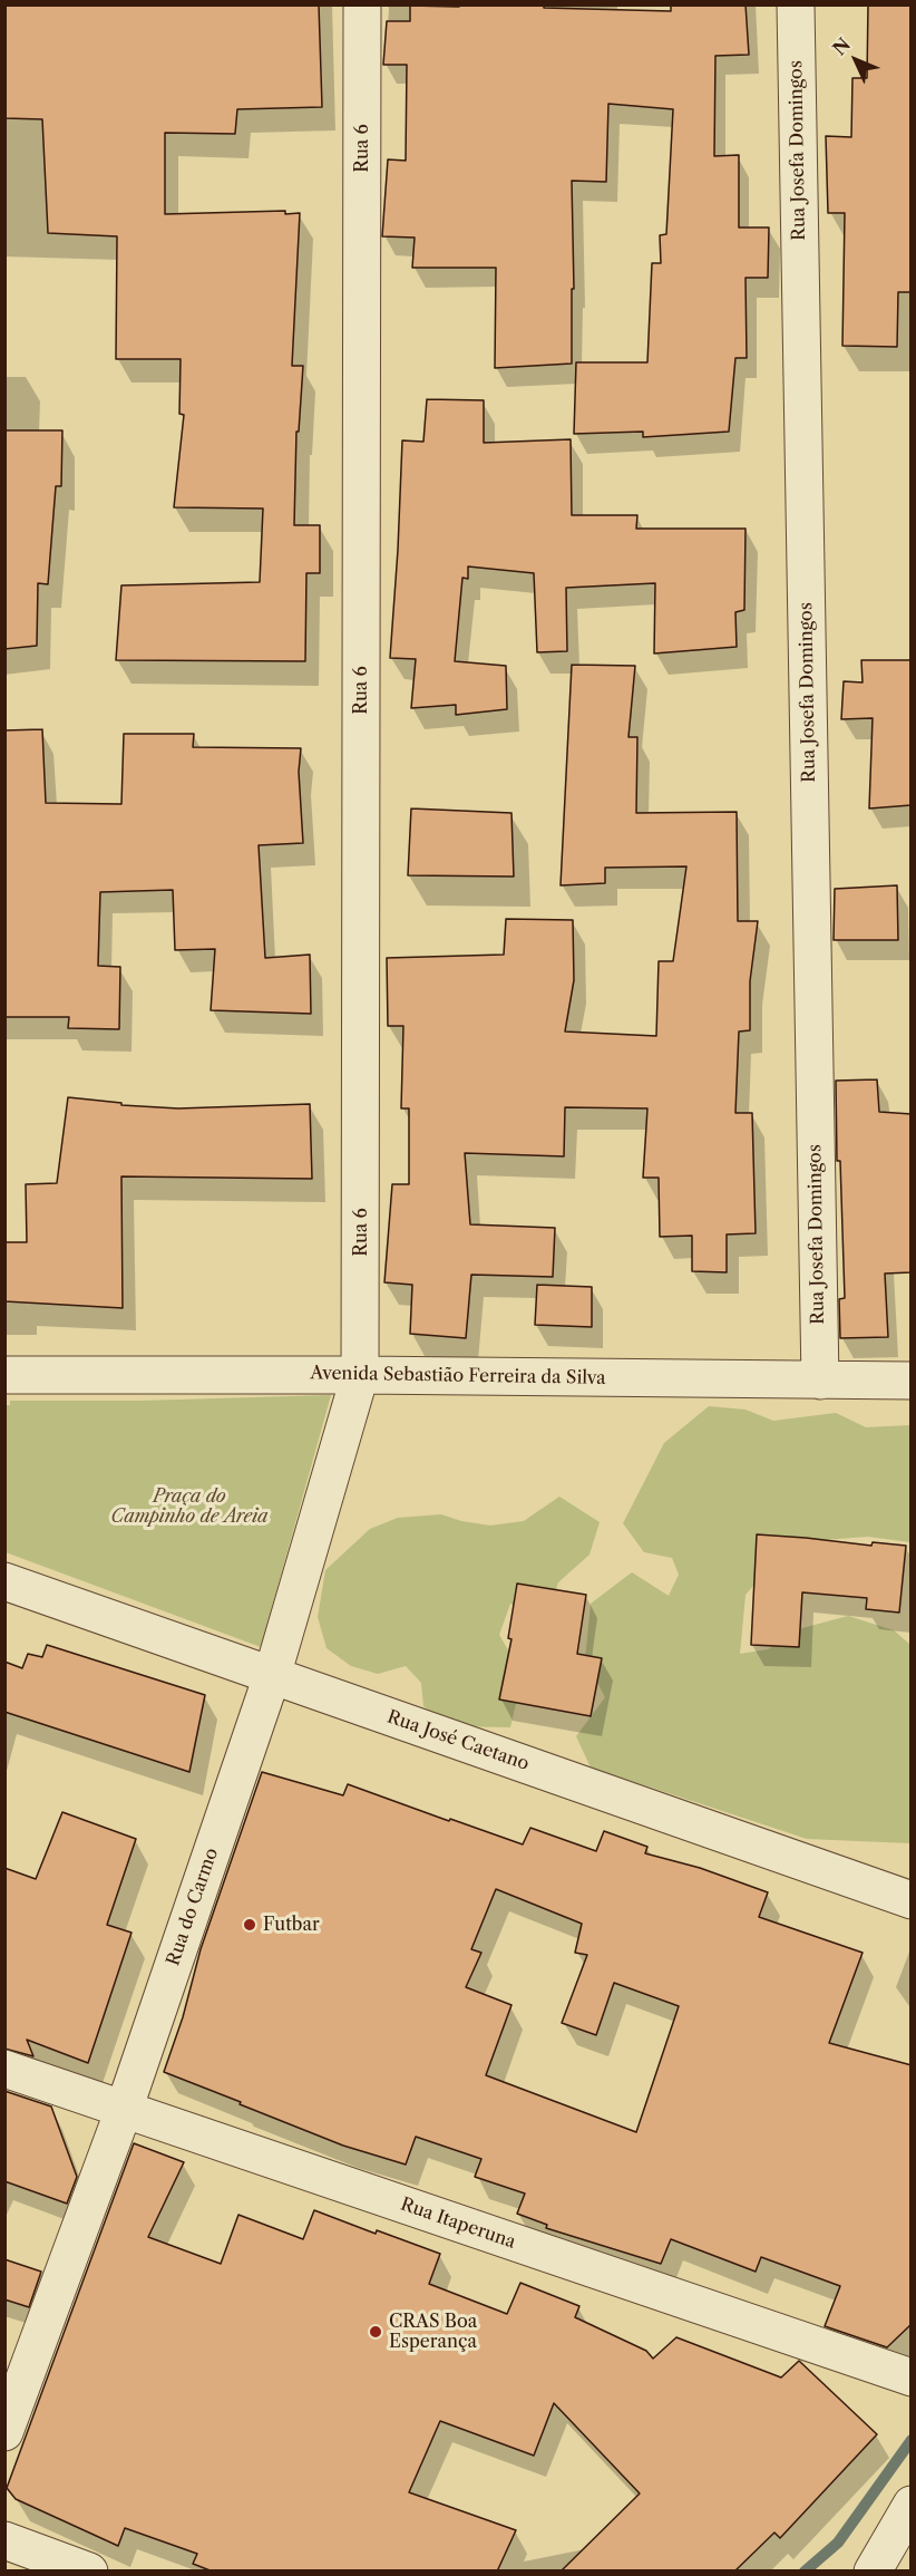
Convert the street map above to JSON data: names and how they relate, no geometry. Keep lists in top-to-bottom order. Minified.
{"streets":{"street":["Rua 6","Rua Josefa Domingos","Avenida Sebastião Ferreira da Silva","Rua José Caetano","Rua do Carmo","Rua Itaperuna"]},"crossings":[["Rua 6","Avenida Sebastião Ferreira da Silva"],["Rua 6","Rua do Carmo"],["Rua Josefa Domingos","Avenida Sebastião Ferreira da Silva"],["Avenida Sebastião Ferreira da Silva","Rua do Carmo"],["Rua José Caetano","Rua do Carmo"],["Rua do Carmo","Rua Itaperuna"]],"parks":["Praça do Campinho de Areia"],"places":["Futbar","CRAS Boa Esperança"],"north":"top left"}
